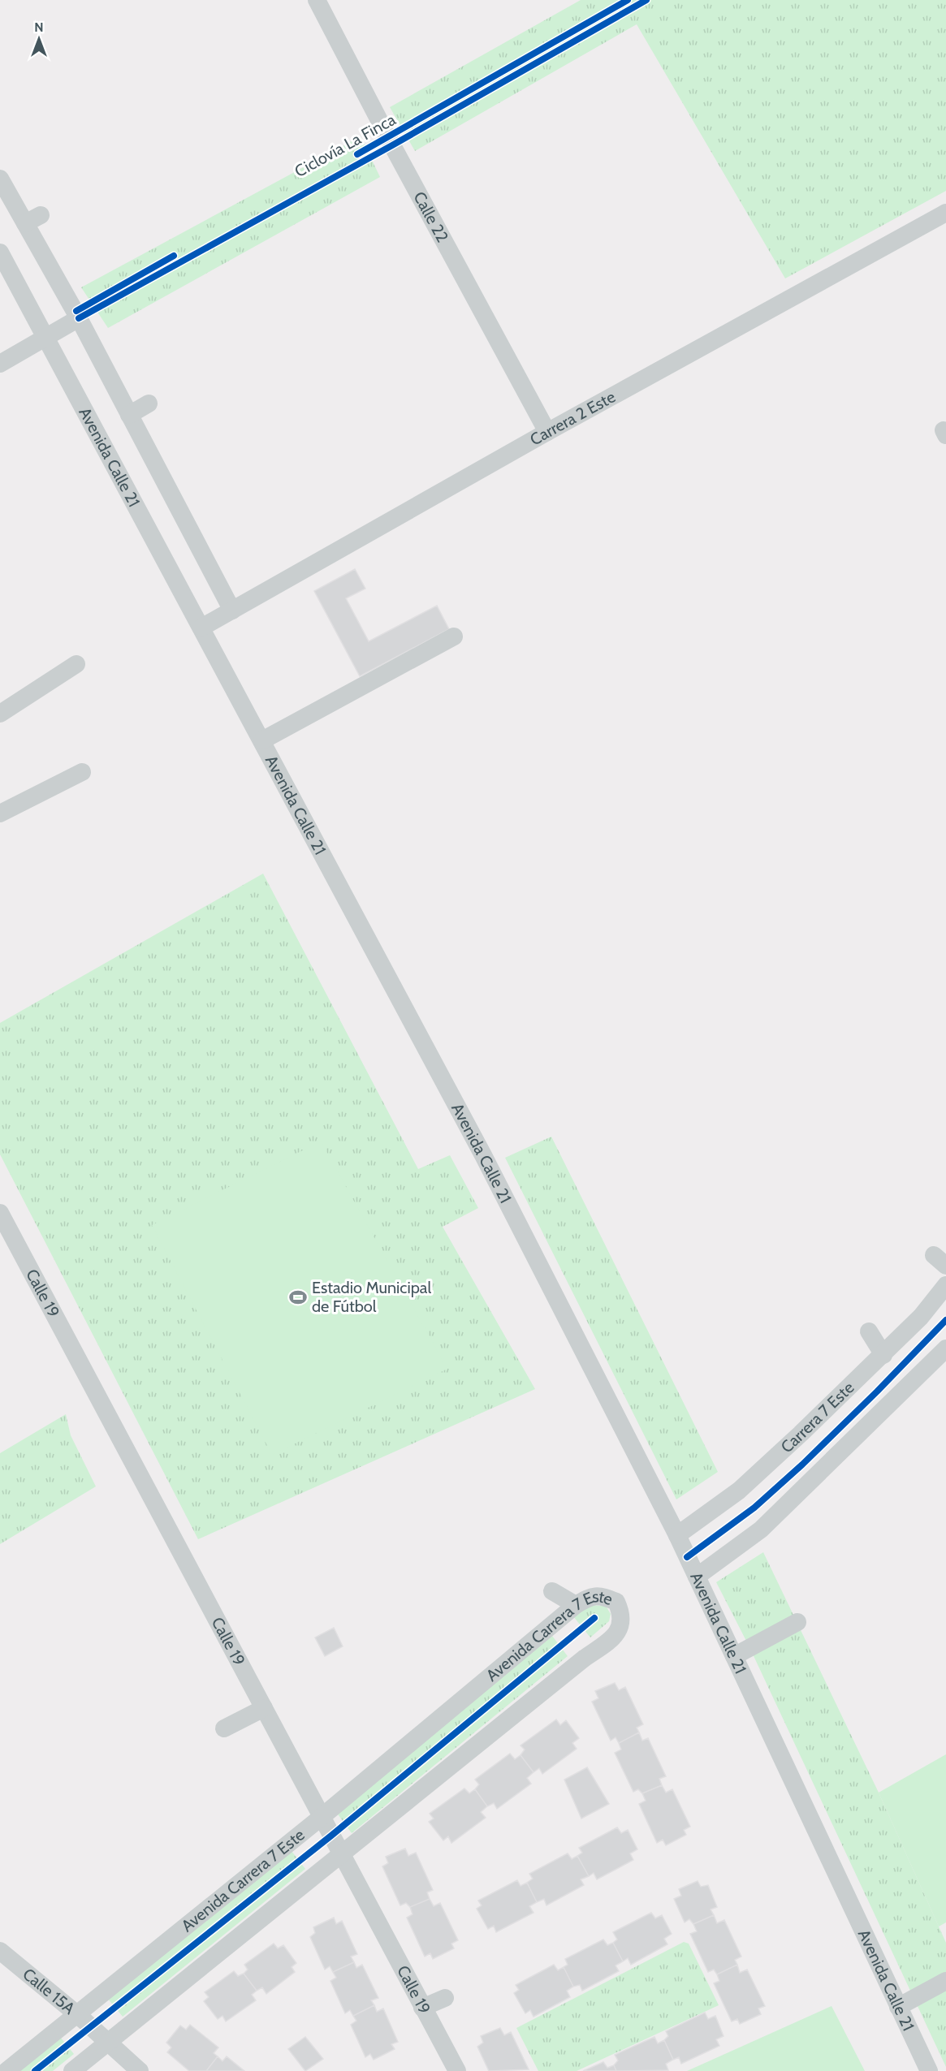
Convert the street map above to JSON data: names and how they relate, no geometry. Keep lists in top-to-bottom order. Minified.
{"streets":{"street":["Calle 22","Carrera 2 Este","Avenida Calle 21","Calle 19","Carrera 7 Este","Avenida Carrera 7 Este","Calle 15A"],"cycle path":["Ciclovía La Finca"]},"crossings":[["Calle 22","Carrera 2 Este"],["Carrera 2 Este","Avenida Calle 21"],["Avenida Calle 21","Carrera 7 Este"],["Calle 19","Avenida Carrera 7 Este"],["Avenida Carrera 7 Este","Calle 15A"]],"places":{"sports":["Estadio Municipal de Fútbol"]},"north":"top"}
